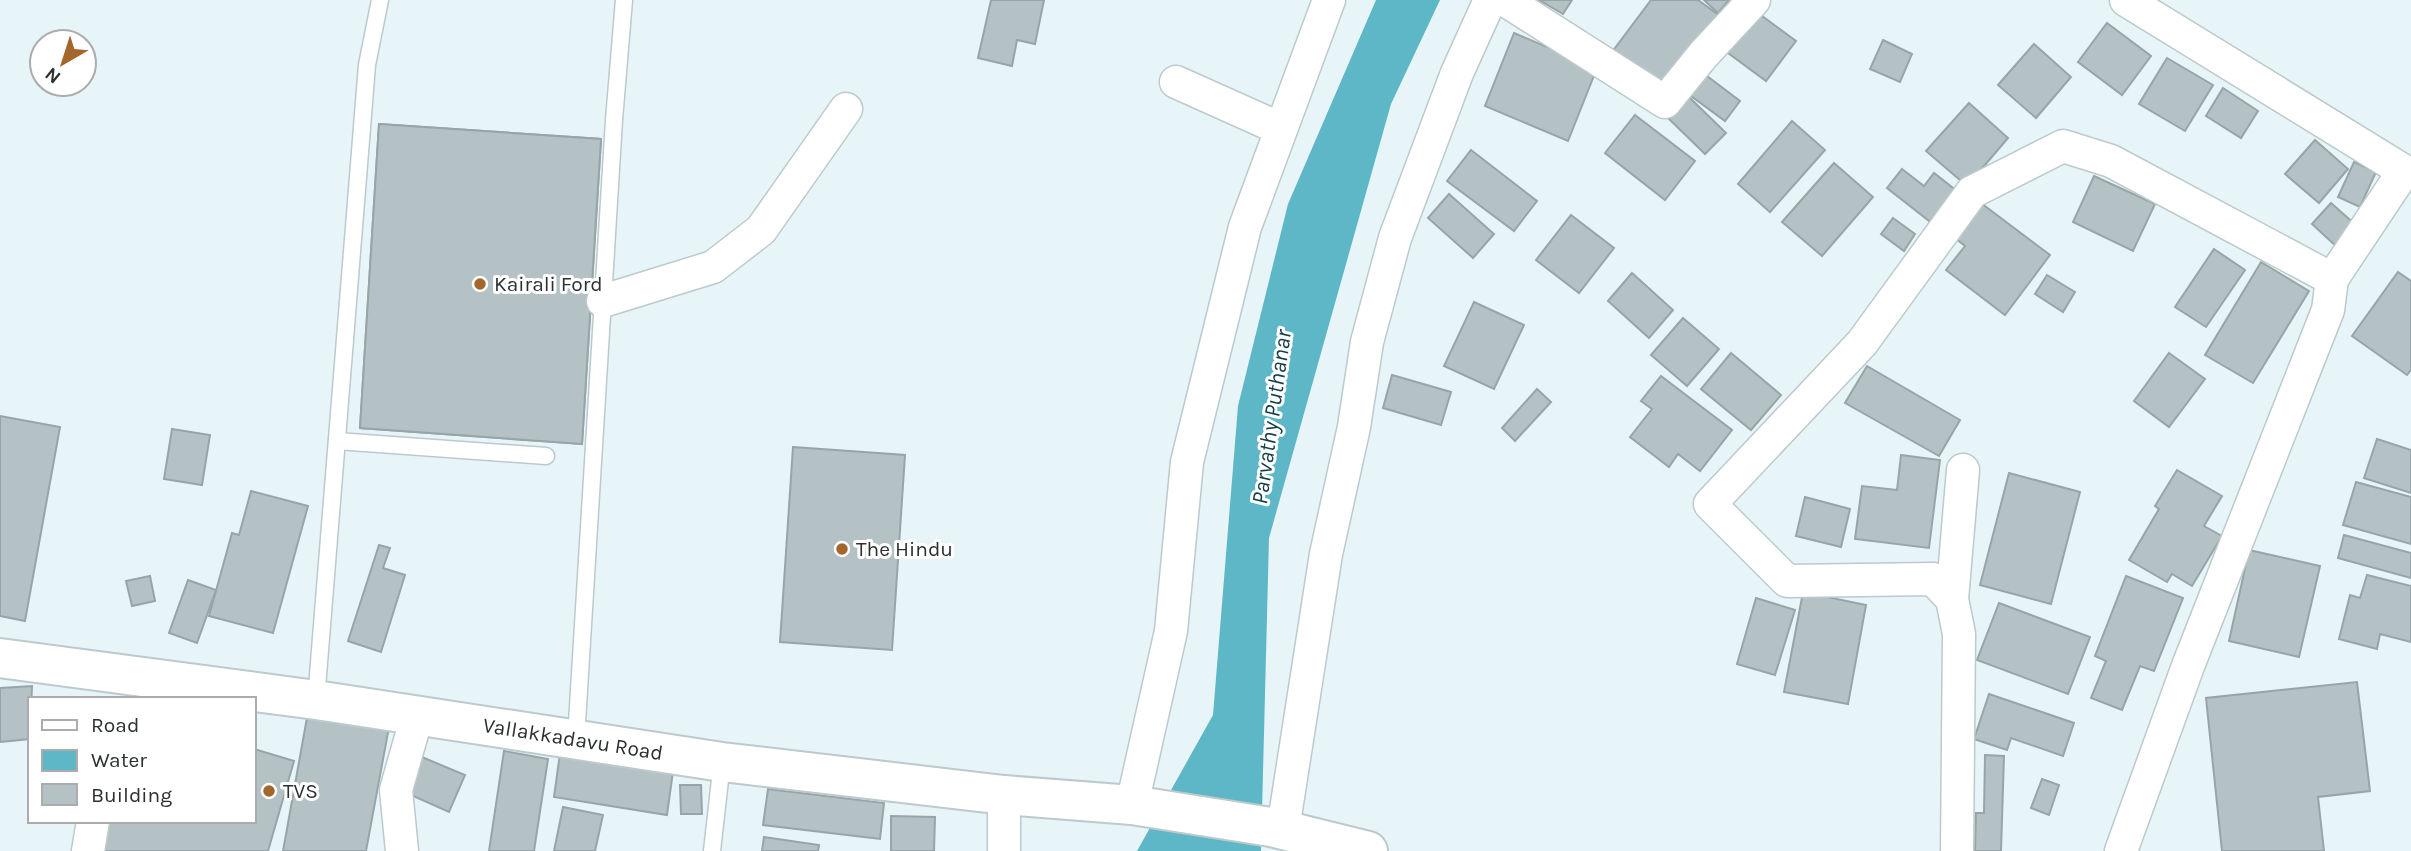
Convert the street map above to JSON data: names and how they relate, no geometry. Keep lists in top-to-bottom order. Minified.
{"streets":{"street":["Vallakkadavu Road"]},"water":["Parvathy Puthanar"],"places":["Kairali Ford","The Hindu","TVS"],"legend":["Road","Water","Building"],"north":"bottom left"}
